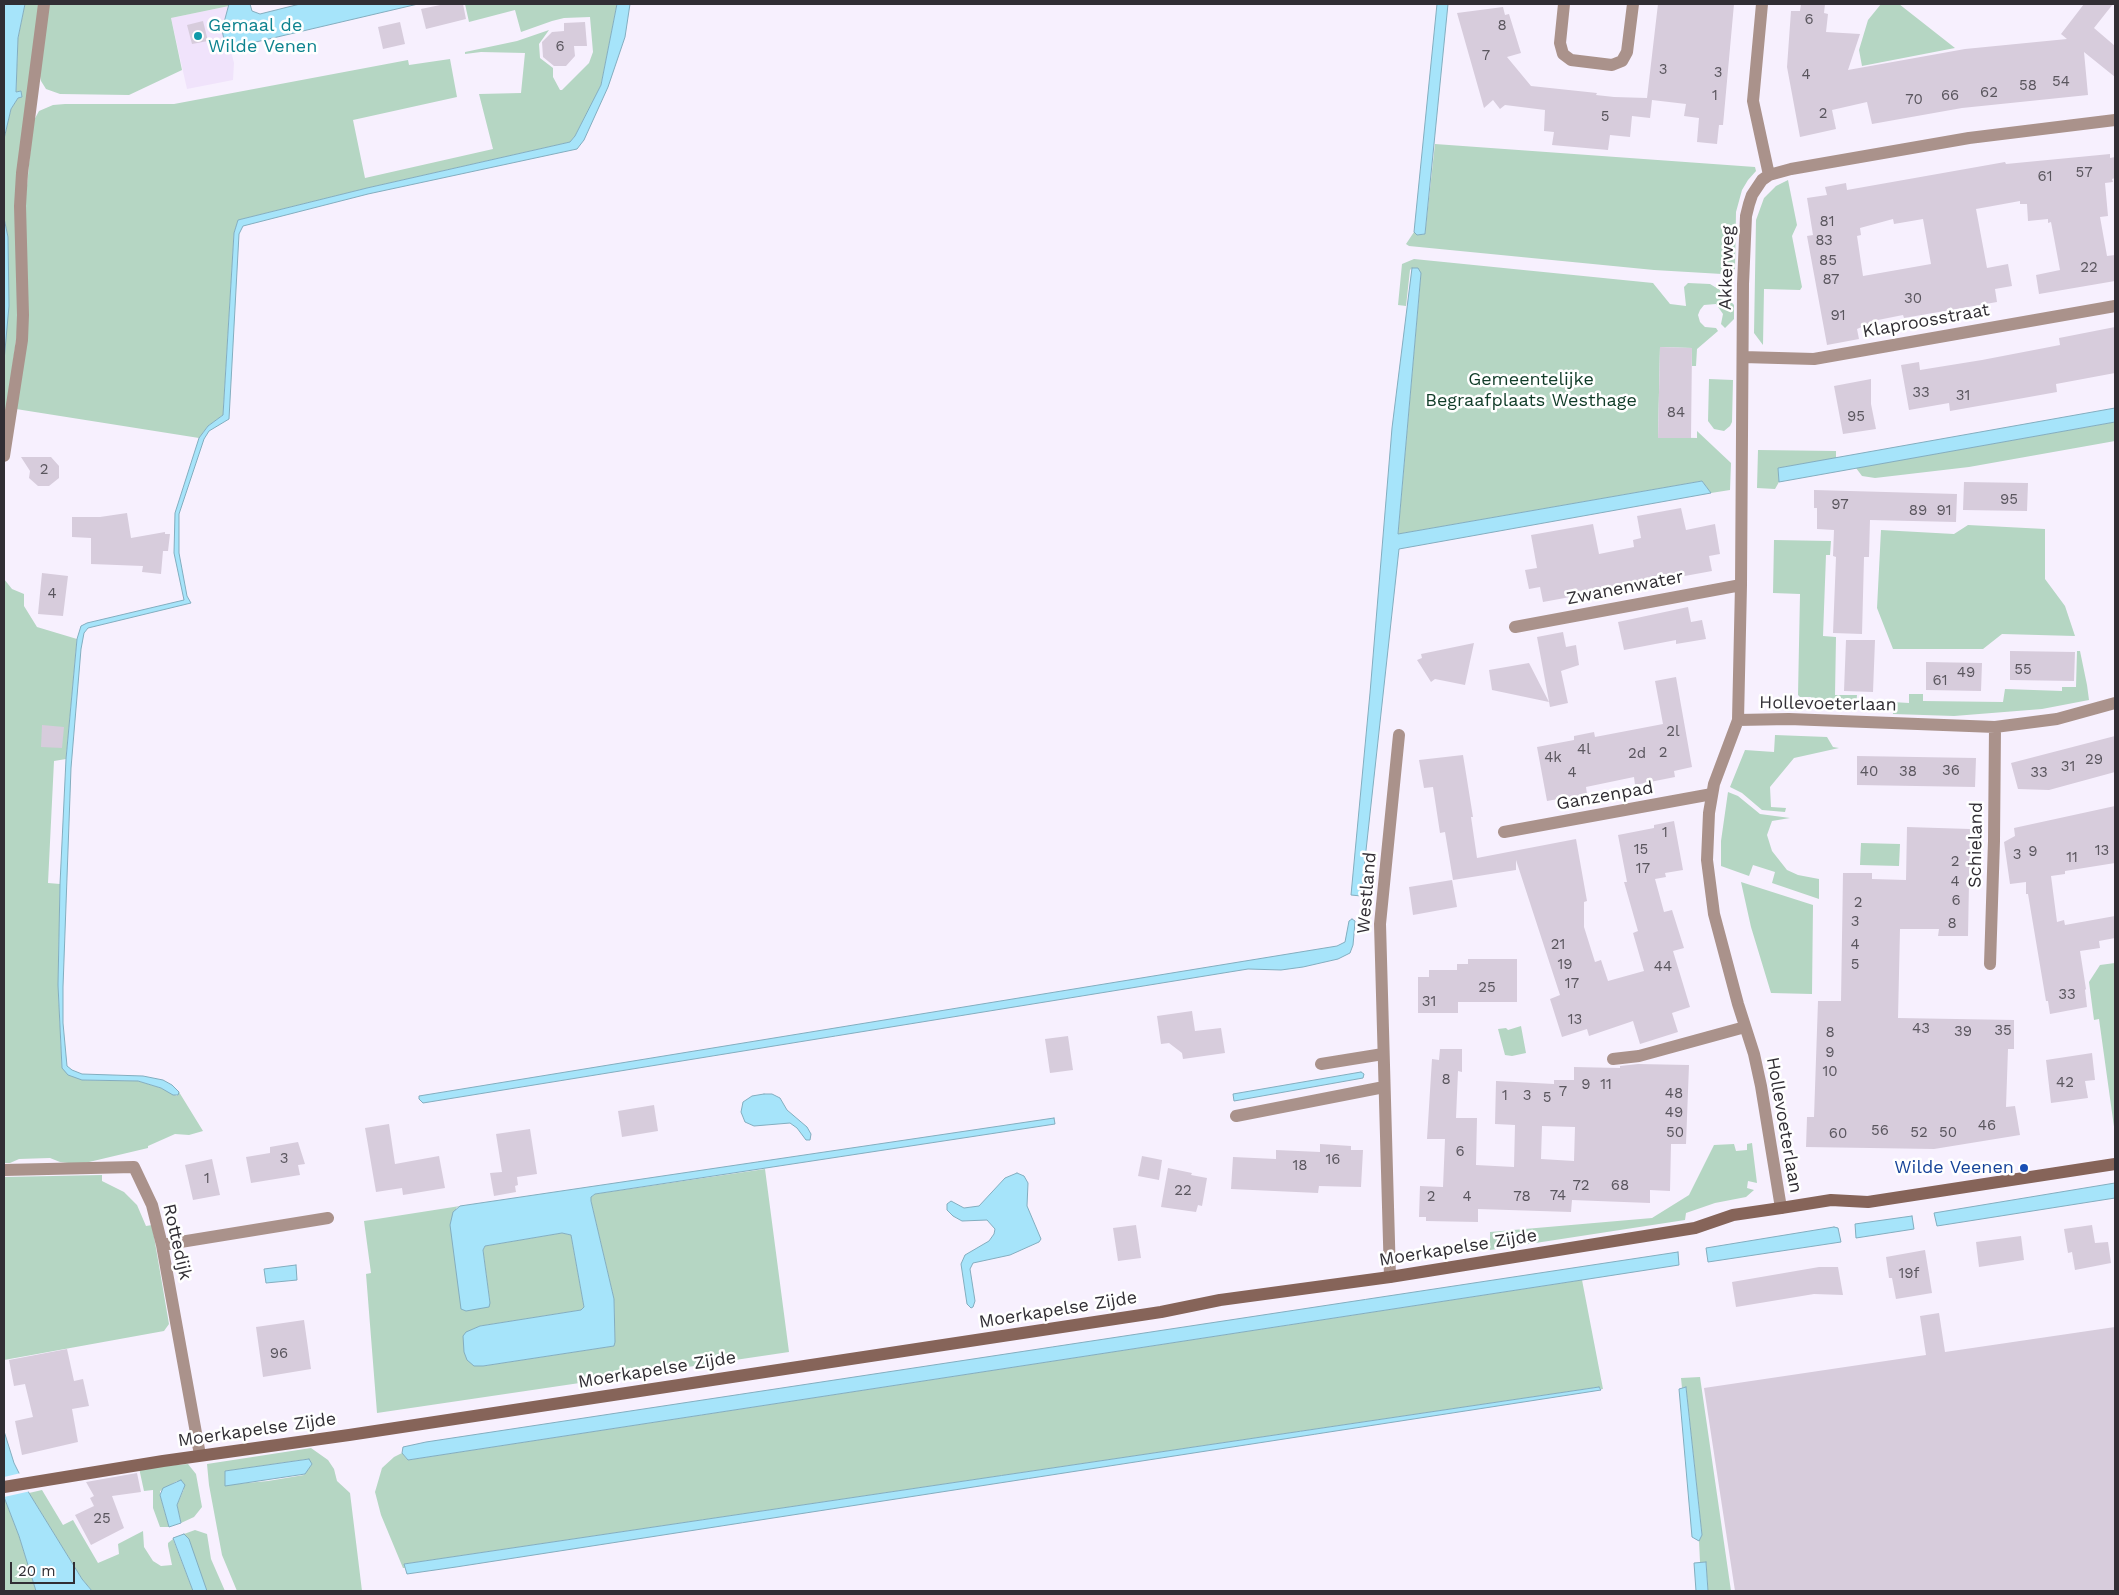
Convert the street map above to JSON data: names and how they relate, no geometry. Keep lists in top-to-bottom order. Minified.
{"streets":{"street":["Akkerweg","Klaproosstraat","Zwanenwater","Hollevoeterlaan","Ganzenpad","Schieland","Westland","Rottedijk","Moerkapelse Zijde"]},"crossings":[["Akkerweg","Klaproosstraat"],["Akkerweg","Zwanenwater"],["Akkerweg","Hollevoeterlaan"],["Hollevoeterlaan","Ganzenpad"],["Hollevoeterlaan","Schieland"],["Hollevoeterlaan","Moerkapelse Zijde"],["Westland","Moerkapelse Zijde"],["Rottedijk","Moerkapelse Zijde"]],"parks":["Gemeentelijke Begraafplaats Westhage"],"places":["Gemaal de Wilde Venen","Wilde Veenen"],"house_numbers":["6","8","6","7","3","3","4","54","58","62","1","66","70","2","5","57","61","81","83","85","22","87","30","91","33","31","84","95","2","95","97","89","91","4","55","49","61","2l","4l","2","2d","4k","29","31","36","40","38","4","33","1","15","13","9","3","11","2","17","4","6","2","3","8","21","4","19","5","44","17","25","33","31","13","43","35","39","8","9","10","8","42","9","11","7","48","1","3","5","49","46","56","50","52","50","60","6","3","16","18","1","72","68","22","74","2","4","78","19f","96","25"],"scale_bar":"20 m"}
